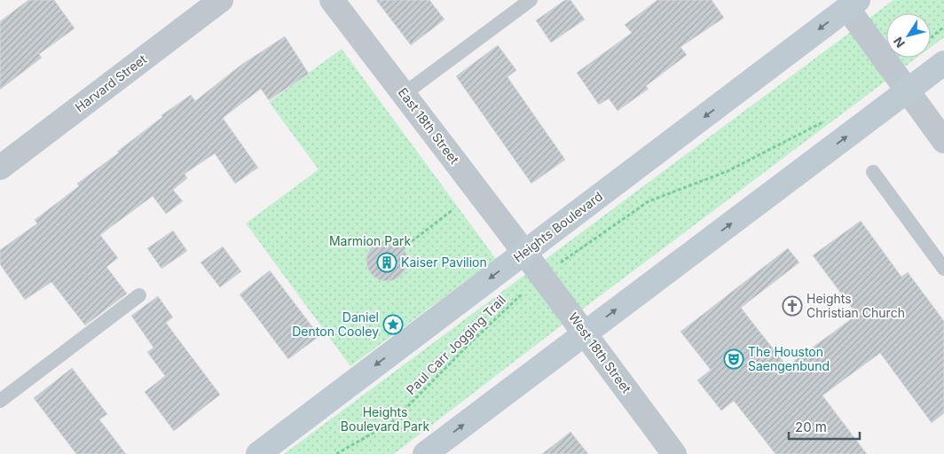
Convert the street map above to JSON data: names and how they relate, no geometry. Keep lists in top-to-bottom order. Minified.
{"streets":{"main road":["Heights Boulevard"],"street":["Harvard Street","East 18th Street","West 18th Street"],"path":["Paul Carr Jogging Trail"]},"crossings":[["East 18th Street","Heights Boulevard"],["East 18th Street","West 18th Street"],["Heights Boulevard","West 18th Street"]],"parks":["Marmion Park","Heights Boulevard Park"],"places":{"building":["Kaiser Pavilion"],"church":["Heights Christian Church"],"place":["Daniel Denton Cooley"],"theatre":["The Houston Saengenbund"]},"scale_bar":"20 m","north":"bottom left"}
